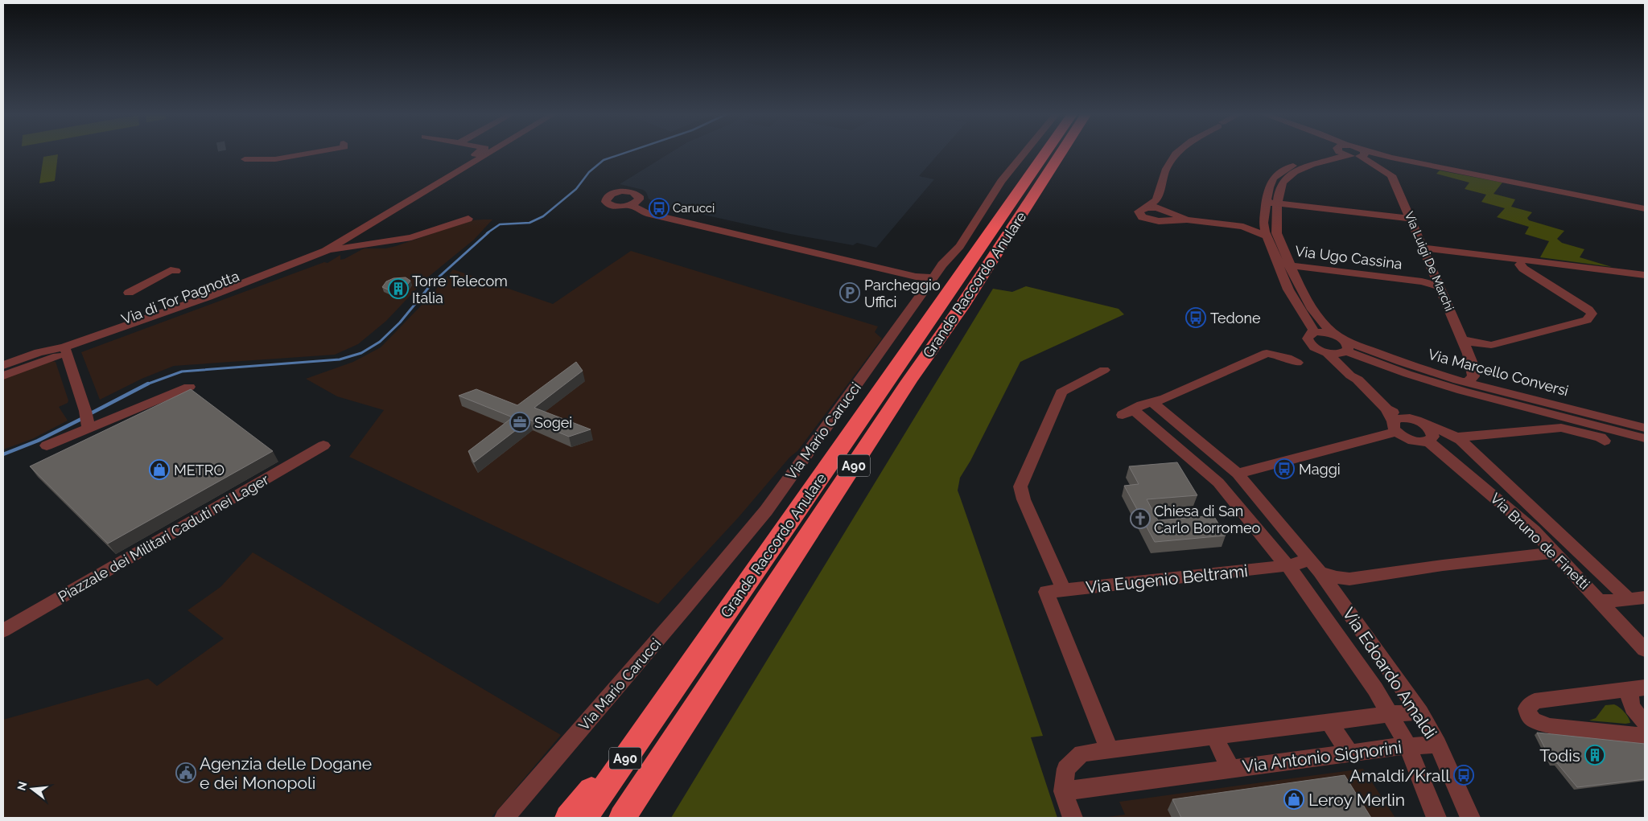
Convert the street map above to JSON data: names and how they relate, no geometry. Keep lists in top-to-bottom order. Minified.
{"streets":{"highway":["Grande Raccordo Anulare","A90"],"street":["Via Ugo Cassina","Via Luigi De Marchi","Via di Tor Pagnotta","Via Marcello Conversi","Via Mario Carucci","Piazzale dei Militari Caduti nei Lager","Via Bruno de Finetti","Via Eugenio Beltrami","Via Edoardo Amaldi","Via Antonio Signorini"]},"crossings":[["Via Ugo Cassina","Via Luigi De Marchi"],["Via Luigi De Marchi","Via Marcello Conversi"],["Via Eugenio Beltrami","Via Edoardo Amaldi"],["Via Edoardo Amaldi","Via Antonio Signorini"]],"places":{"bus stop":["Carucci","Tedone","Maggi","Amaldi/Krall"],"building":["Torre Telecom Italia","Todis"],"parking":["Parcheggio Uffici"],"office":["Sogei"],"shop":["METRO","Leroy Merlin"],"church":["Chiesa di San Carlo Borromeo"],"public building":["Agenzia delle Dogane e dei Monopoli"]},"north":"left"}
